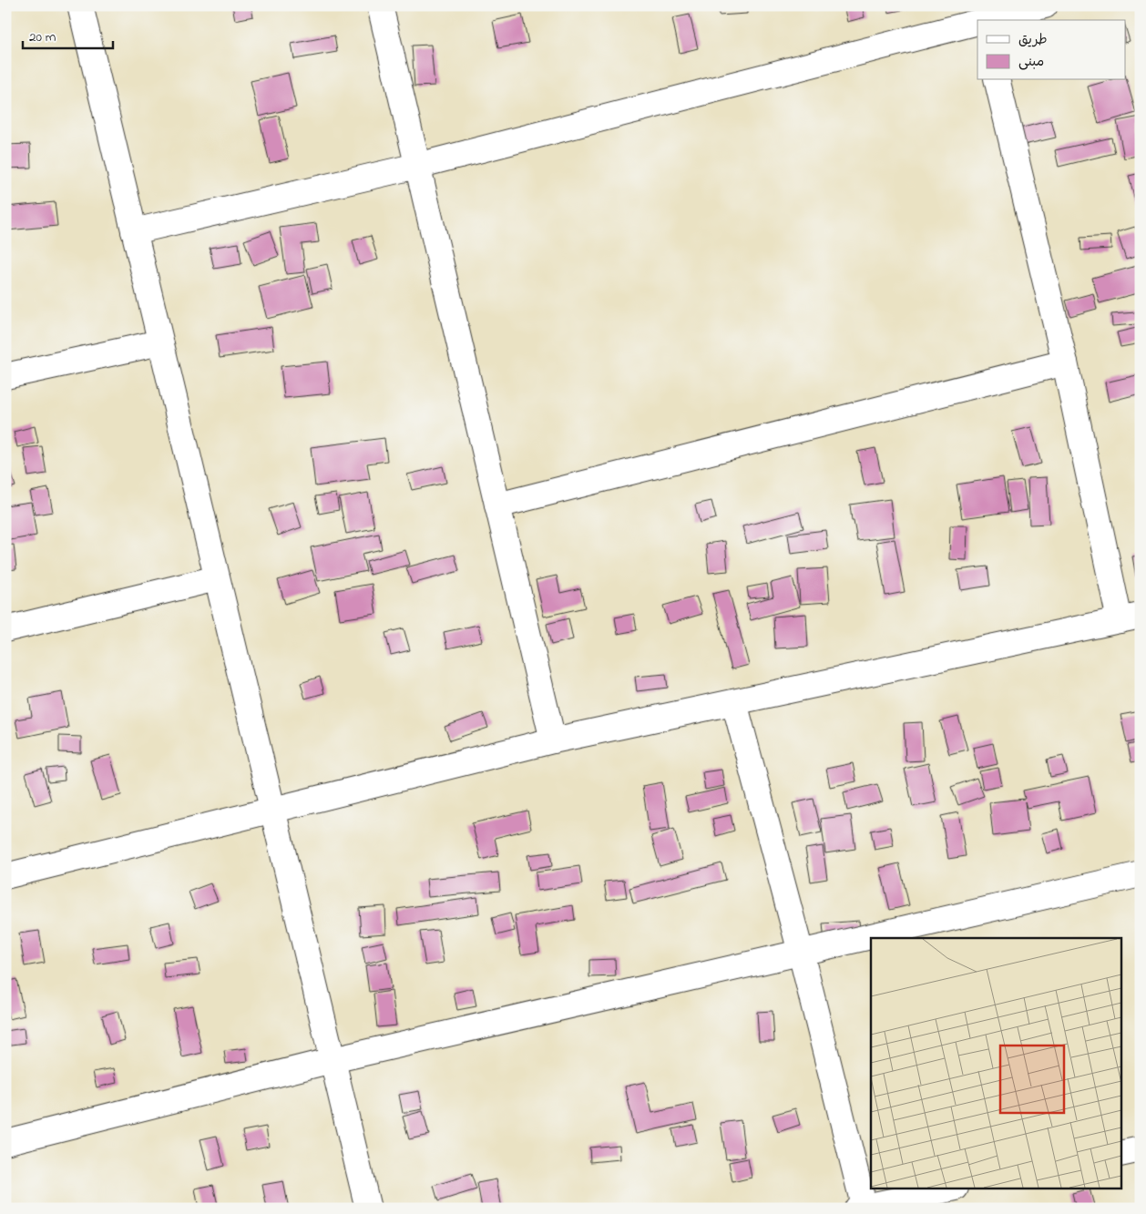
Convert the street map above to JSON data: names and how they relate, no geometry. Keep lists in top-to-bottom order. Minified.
{"legend":["طريق","مبنى"],"scale_bar":"20 m"}
